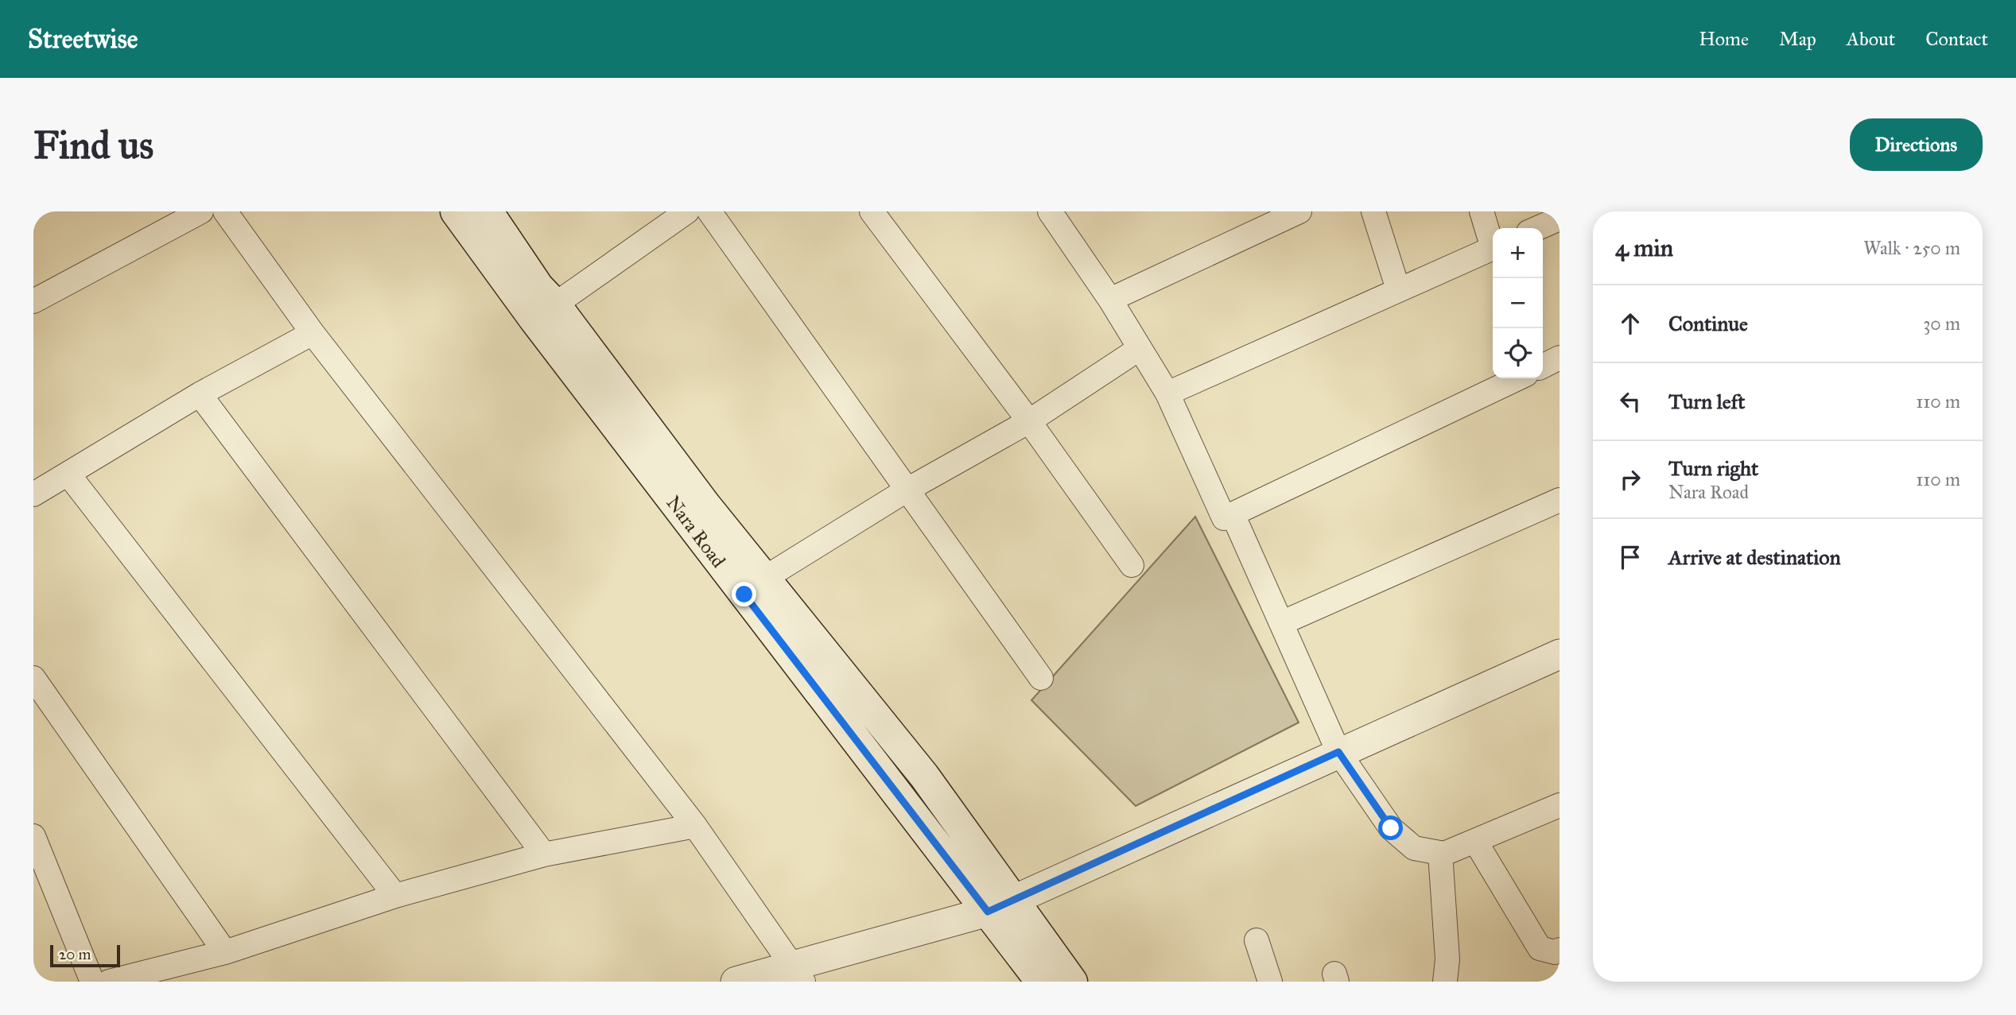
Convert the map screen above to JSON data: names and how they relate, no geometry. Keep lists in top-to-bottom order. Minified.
{"streets":{"main road":["Nara Road"]},"scale_bar":"20 m","page":{"header":"Streetwise","nav":["Home","Map","About","Contact"],"buttons":"Directions","title":"Find us","heading":["4 min","Walk · 250 m"],"map_buttons":["+","−"],"list":[["Continue","30 m"],["Turn left","110 m"],["Turn right","Nara Road","110 m"],"Arrive at destination"],"scale":"20 m"}}
